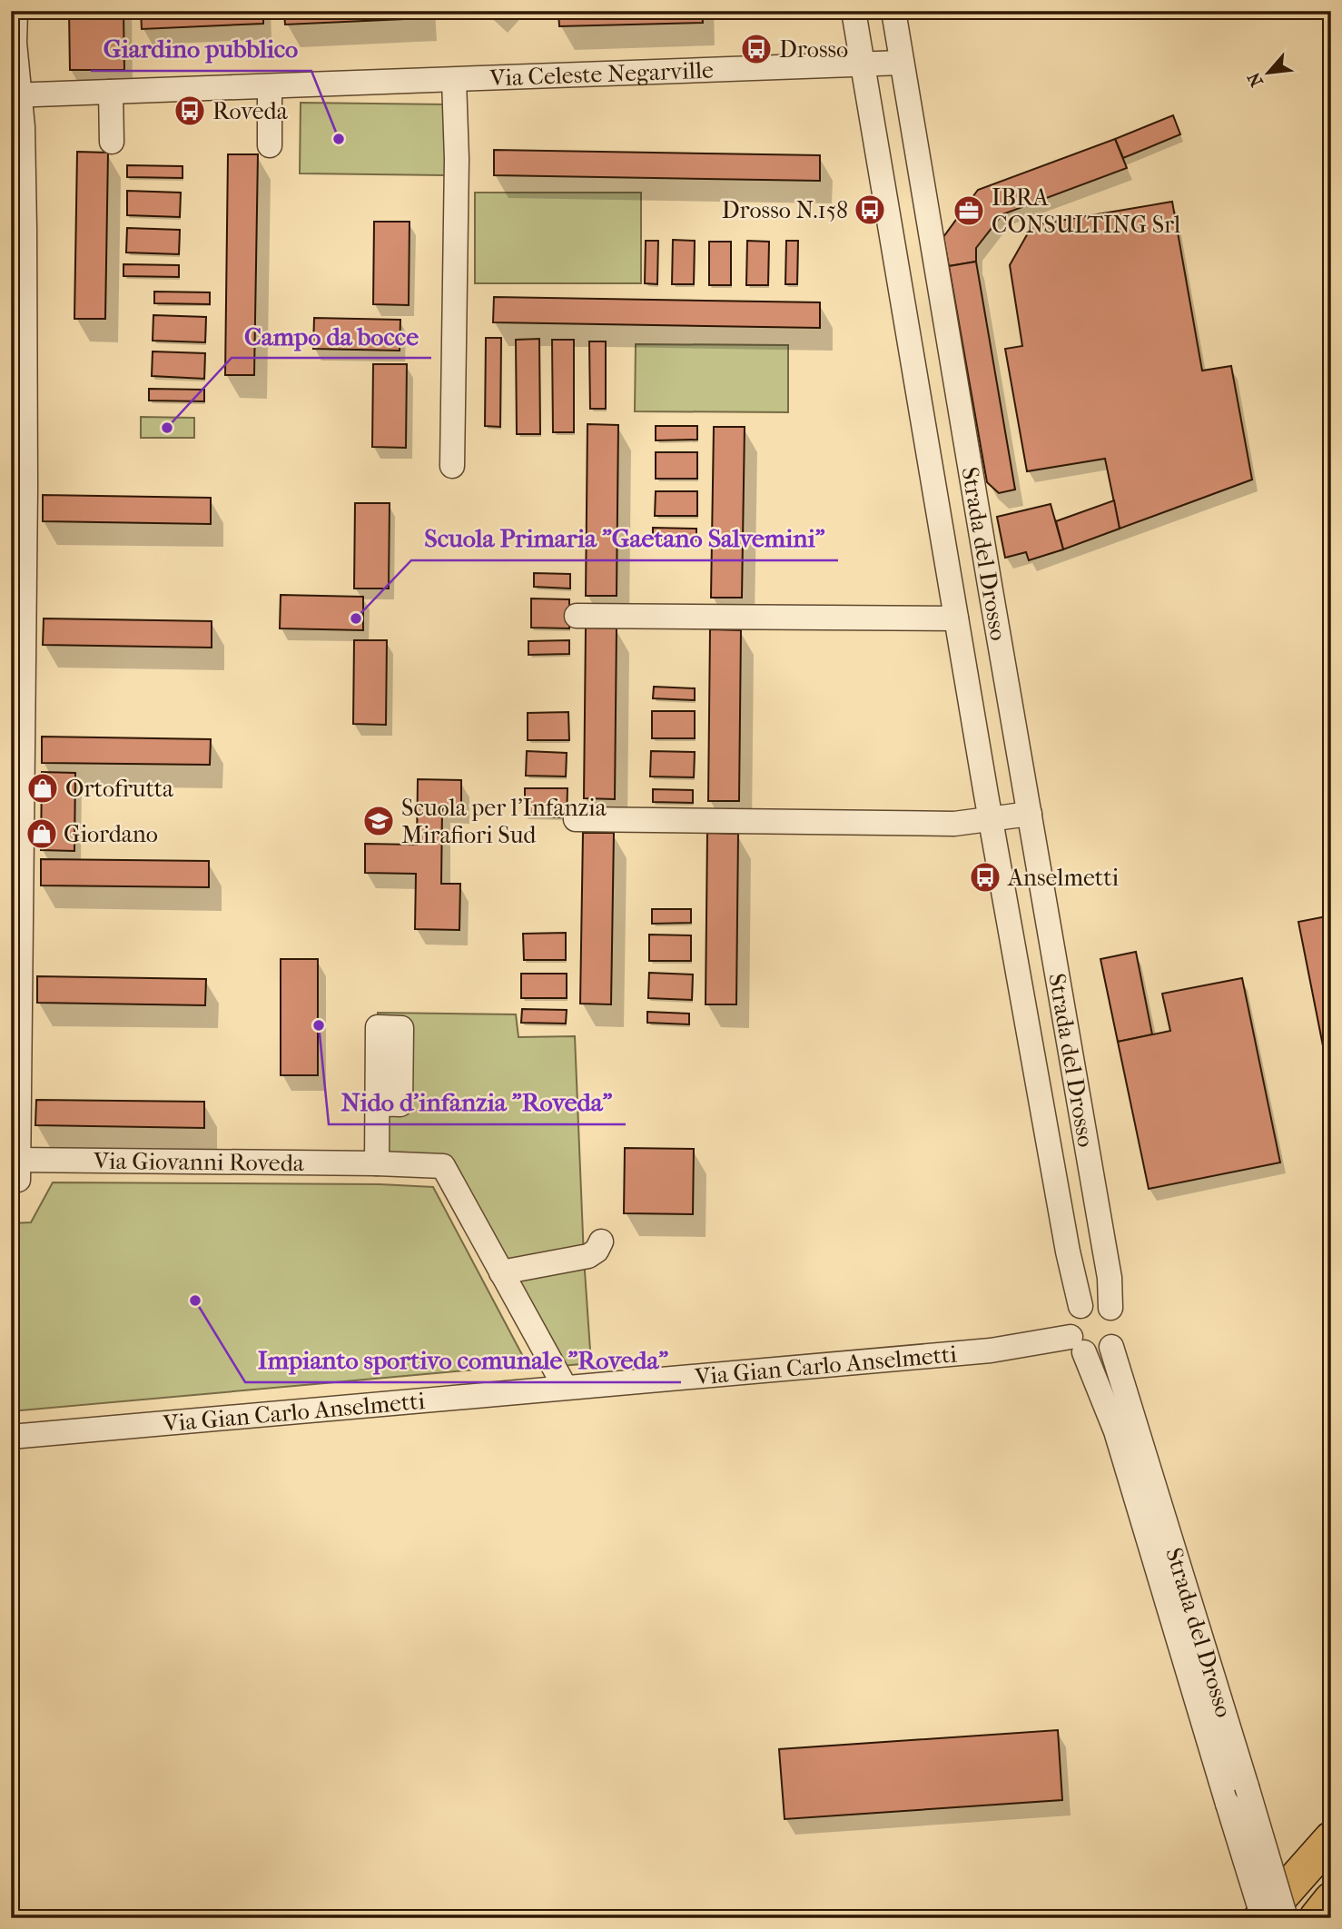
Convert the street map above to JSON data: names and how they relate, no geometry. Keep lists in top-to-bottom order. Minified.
{"streets":{"street":["Via Celeste Negarville","Strada del Drosso","Via Giovanni Roveda","Via Gian Carlo Anselmetti"]},"crossings":[["Via Celeste Negarville","Strada del Drosso"],["Via Celeste Negarville","Via Giovanni Roveda"],["Strada del Drosso","Via Gian Carlo Anselmetti"],["Via Giovanni Roveda","Via Gian Carlo Anselmetti"]],"places":{"bus stop":["Drosso","Roveda","Drosso N.158","Anselmetti"],"other":["Giardino pubblico","Campo da bocce","Scuola Primaria \"Gaetano Salvemini\"","Nido d'infanzia \"Roveda\"","Impianto sportivo comunale \"Roveda\""],"office":["IBRA CONSULTING Srl"],"shop":["Ortofrutta","Giordano"],"school or university":["Scuola per l'Infanzia Mirafiori Sud"]},"north":"bottom left"}
